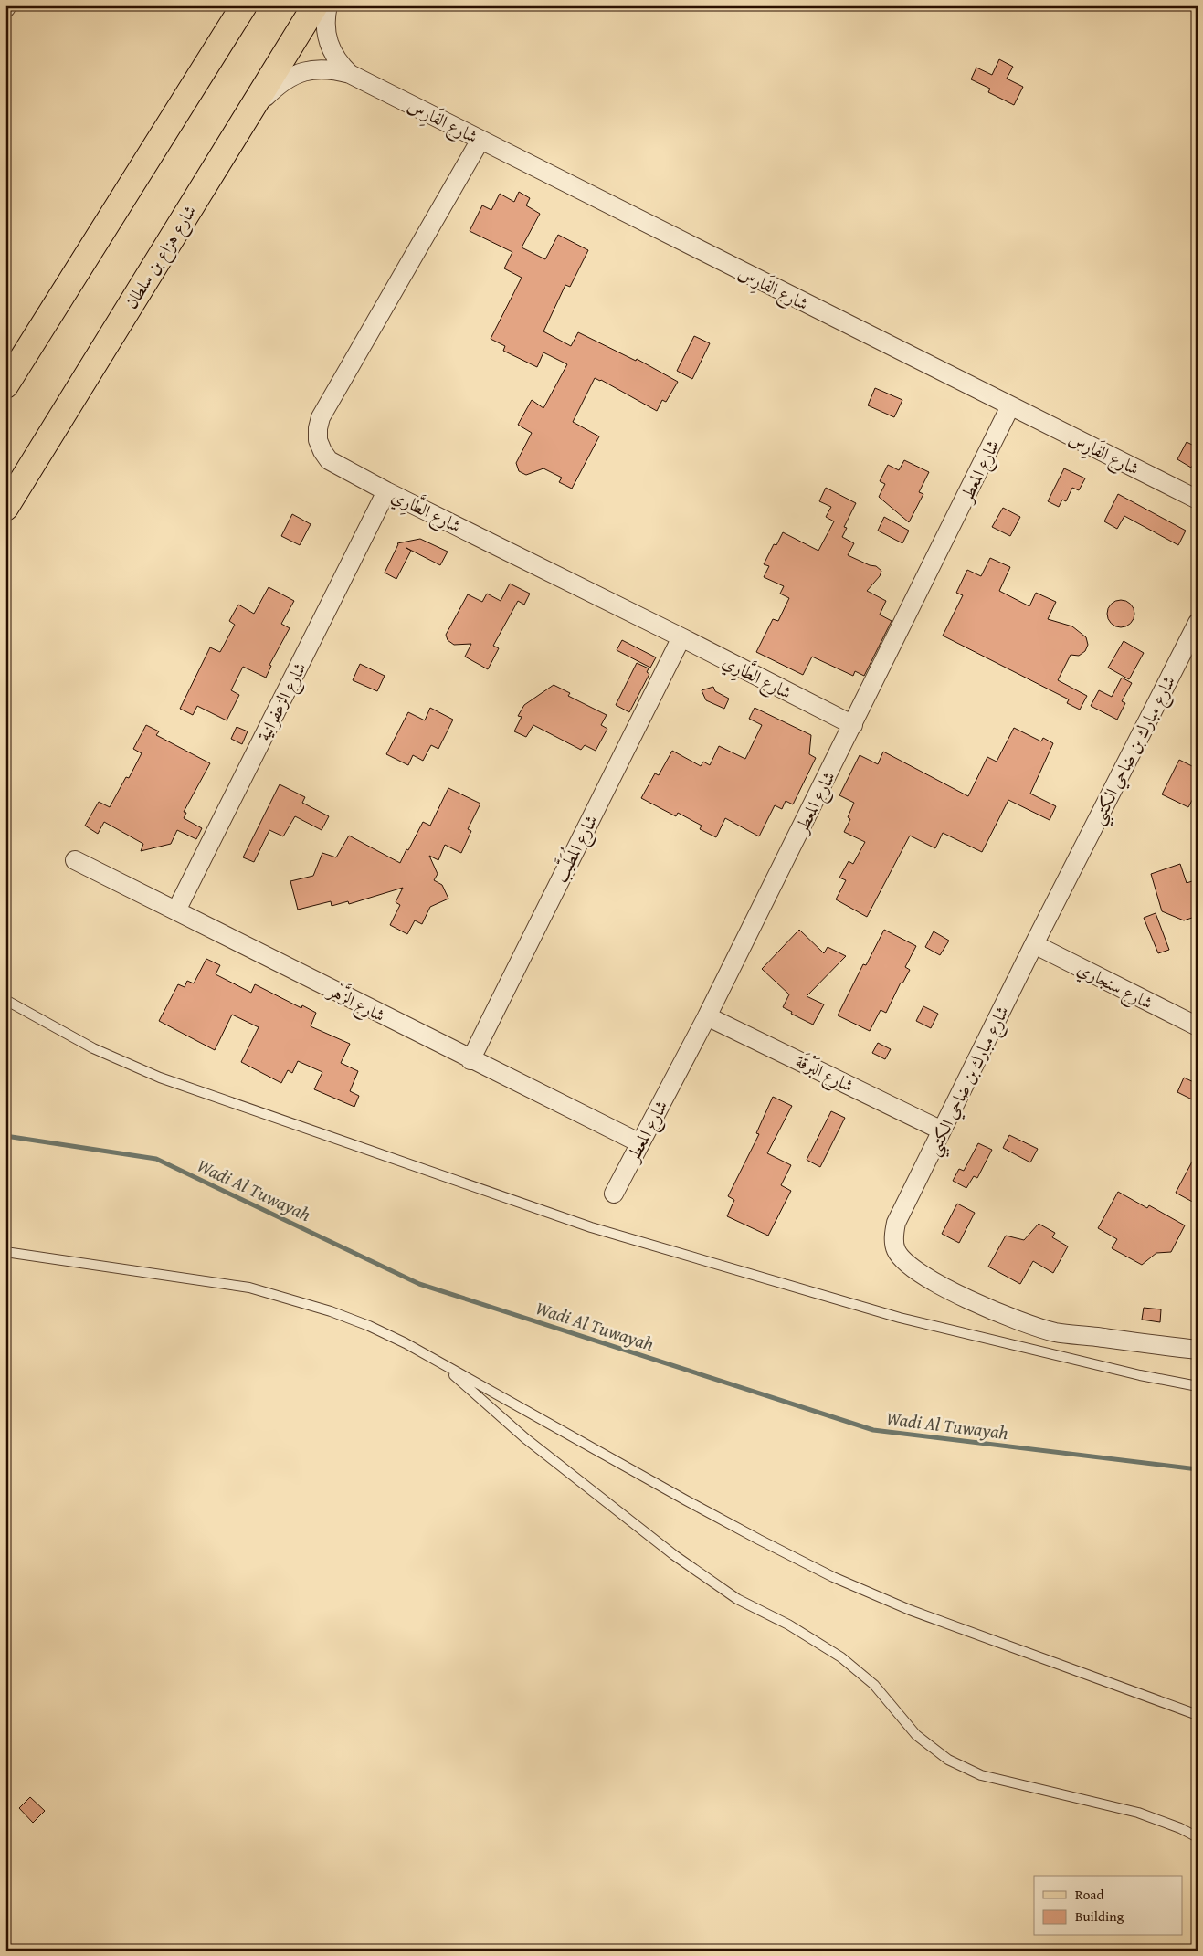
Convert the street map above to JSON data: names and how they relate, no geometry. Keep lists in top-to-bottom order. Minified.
{"streets":{"main road":["شارع هزاع بن سلطان"],"street":["شارع الفَارِس","شارع المعطر","شارع الطَّارِي","شارع الزعفرانية","شارع مبارك بن ضاحي الكتبي","شارع المُطَيَّب","شارع سنجاري","شارع الزَّهْر","شارع البَرْقَة"]},"crossings":[["شارع الفَارِس","شارع هزاع بن سلطان"],["شارع الفَارِس","شارع المعطر"],["شارع الفَارِس","شارع الطَّارِي"],["شارع المعطر","شارع الطَّارِي"],["شارع المعطر","شارع الزَّهْر"],["شارع المعطر","شارع البَرْقَة"],["شارع الطَّارِي","شارع الزعفرانية"],["شارع الطَّارِي","شارع المُطَيَّب"],["شارع الزعفرانية","شارع الزَّهْر"],["شارع مبارك بن ضاحي الكتبي","شارع سنجاري"],["شارع مبارك بن ضاحي الكتبي","شارع البَرْقَة"],["شارع المُطَيَّب","شارع الزَّهْر"]],"water":["Wadi Al Tuwayah"],"legend":["Road","Building"]}
